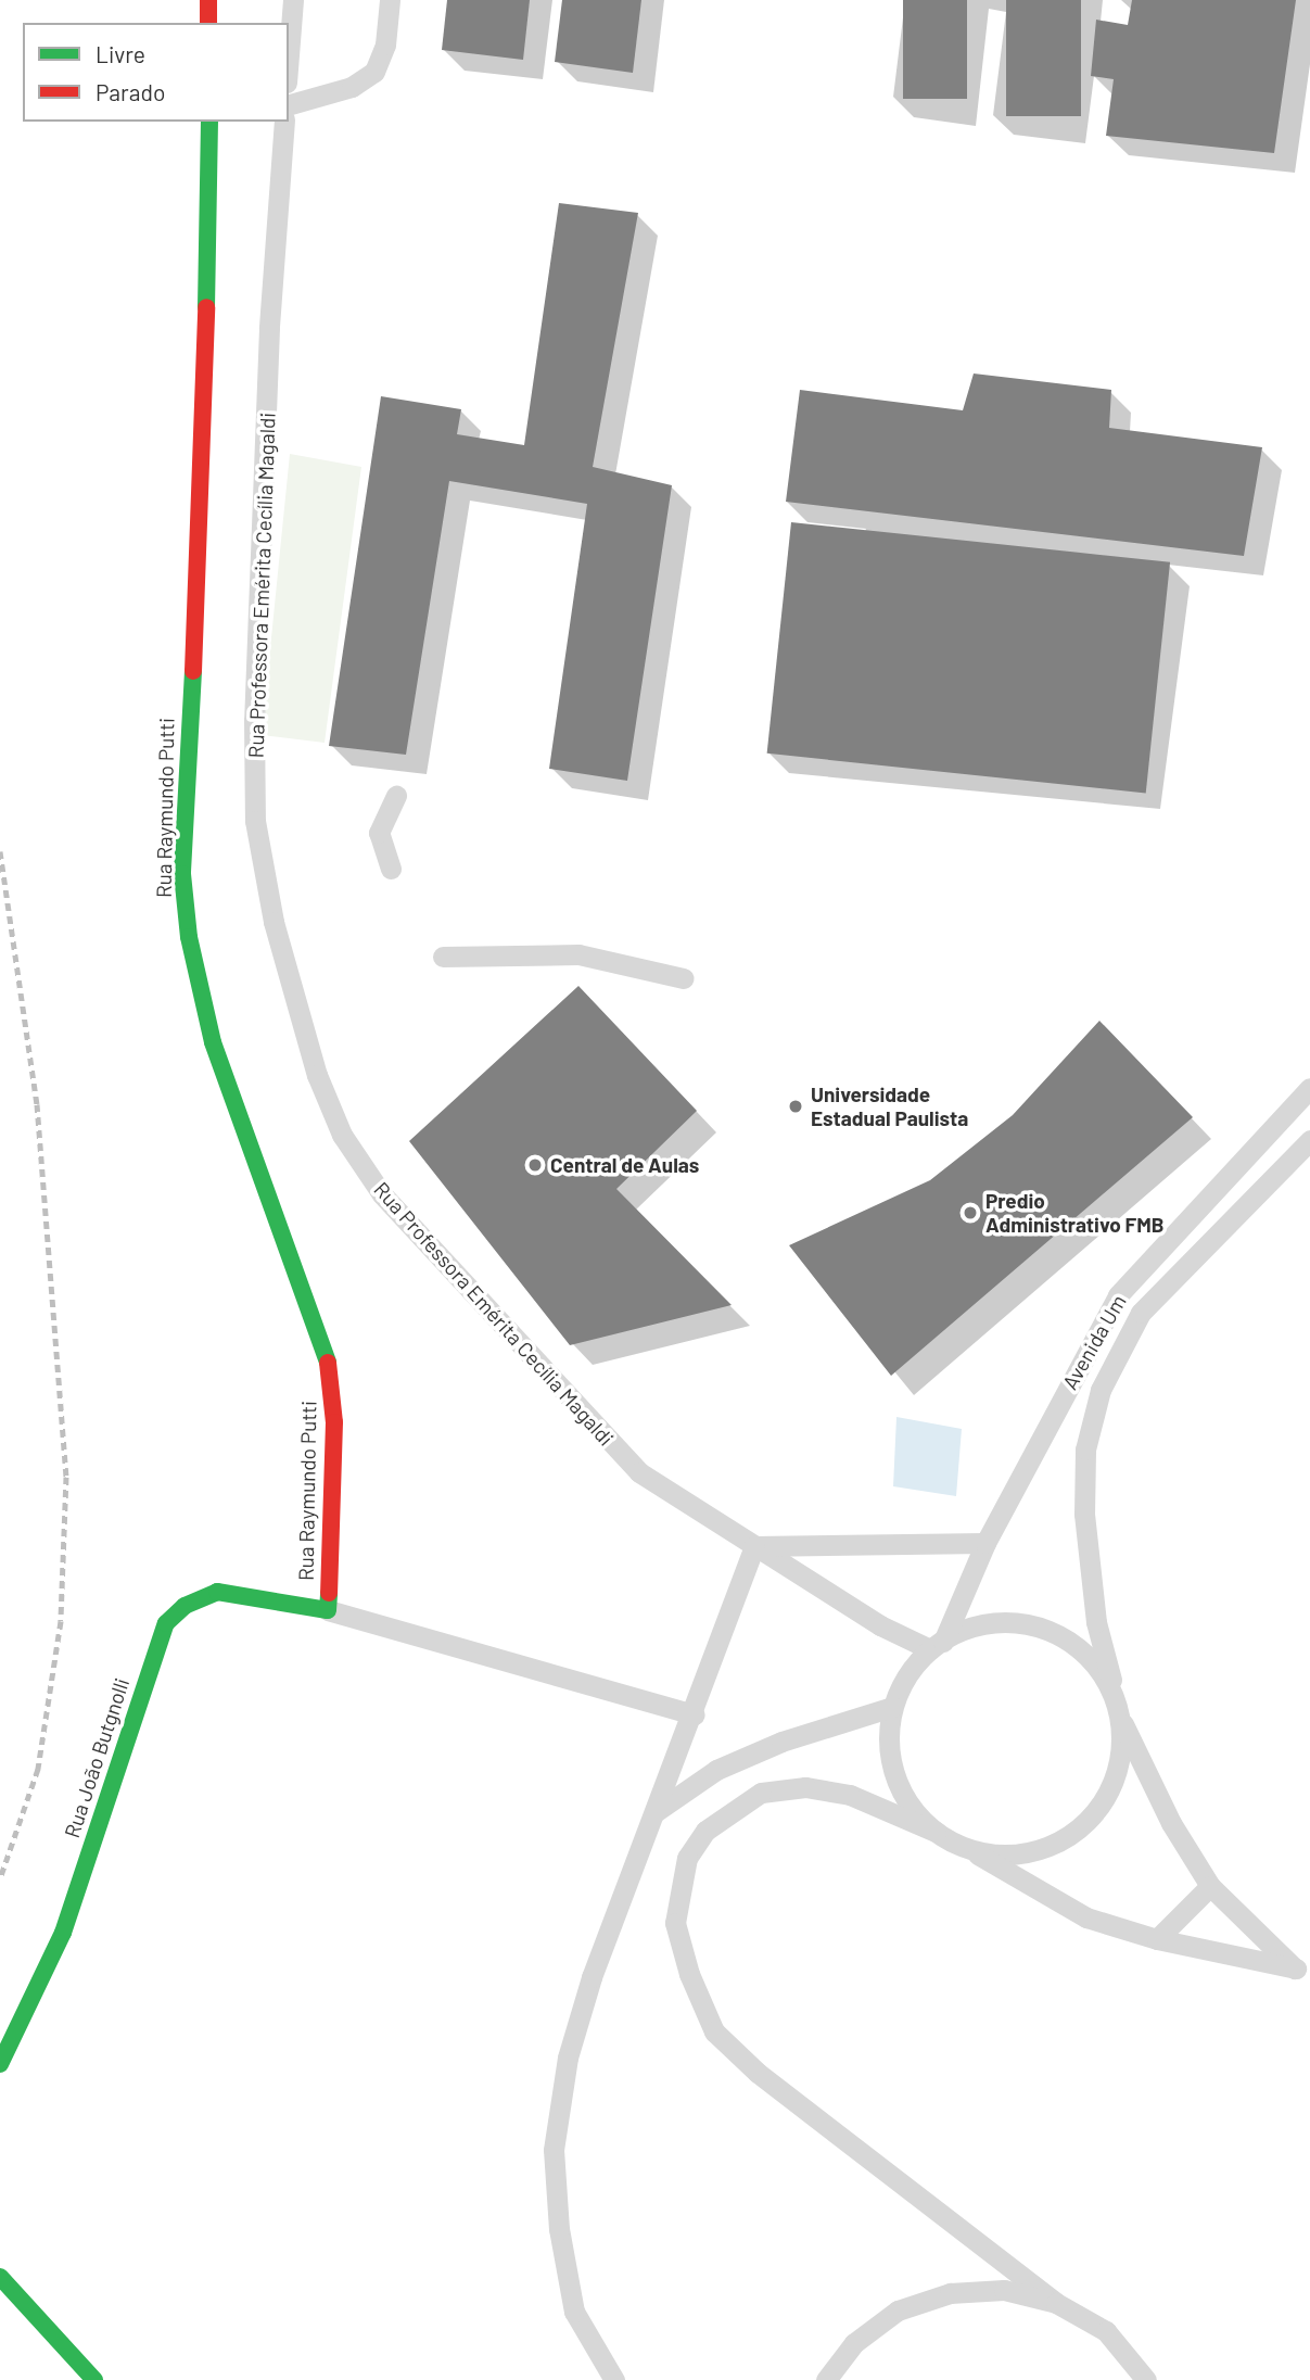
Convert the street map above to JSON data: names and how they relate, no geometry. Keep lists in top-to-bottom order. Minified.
{"streets":{"street":["Rua Raymundo Putti","Rua João Butgnolli"],"lane":["Rua Professora Emérita Cecília Magaldi","Avenida Um"]},"crossings":[["Rua Professora Emérita Cecília Magaldi","Avenida Um"],["Rua Raymundo Putti","Rua João Butgnolli"]],"places":["Universidade Estadual Paulista","Central de Aulas","Predio Administrativo FMB"],"legend":["Livre","Parado"]}
